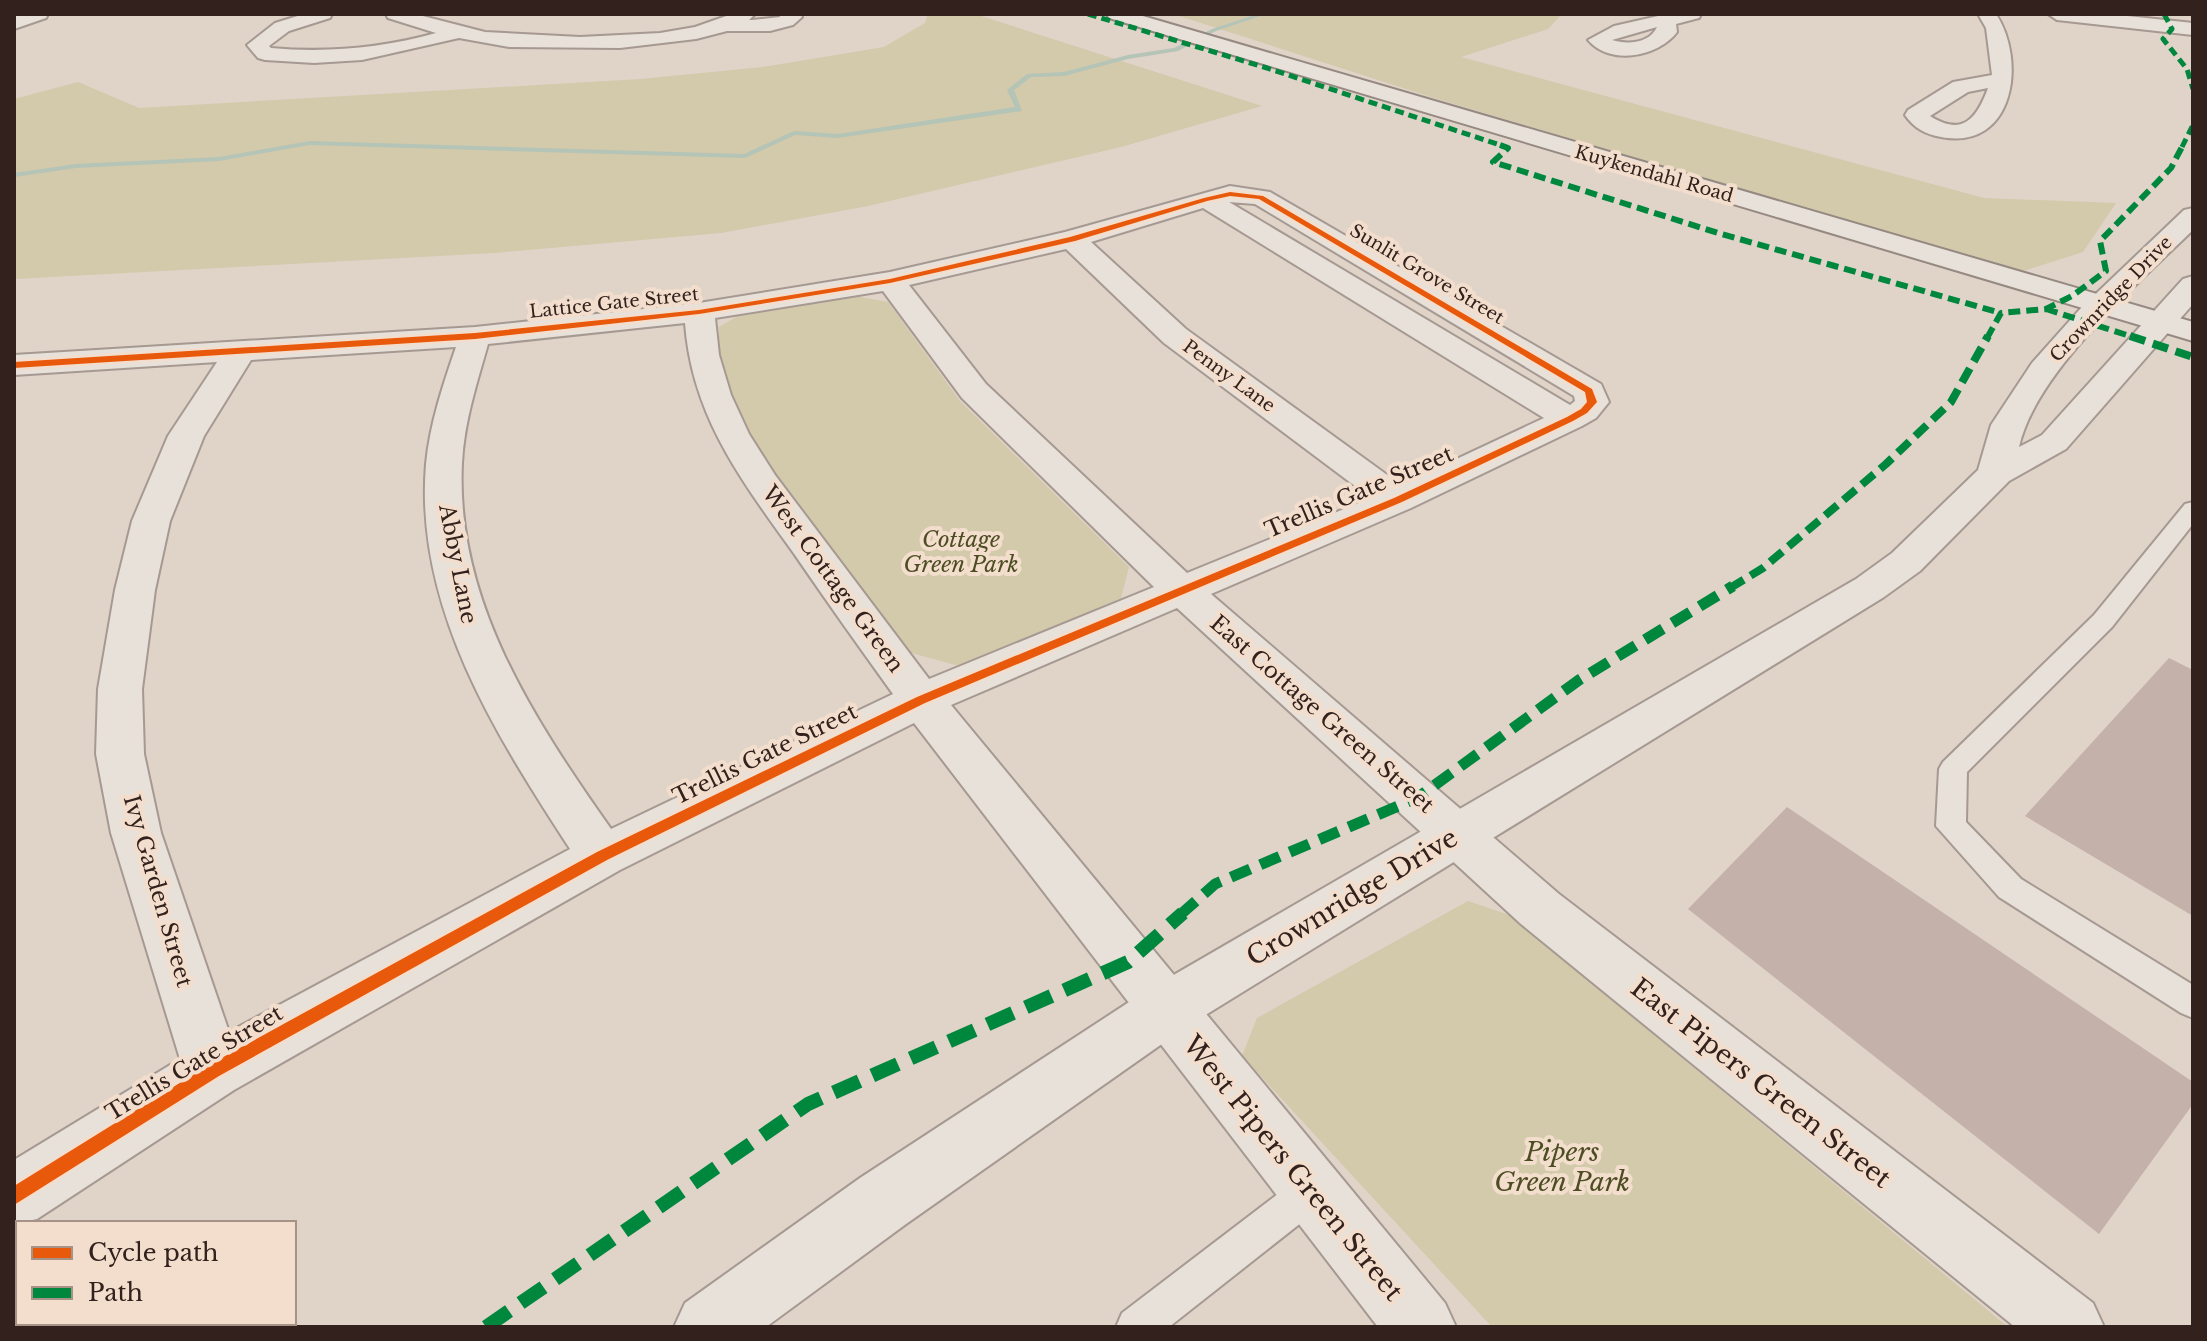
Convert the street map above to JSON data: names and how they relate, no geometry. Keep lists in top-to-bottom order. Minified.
{"streets":{"street":["Kuykendahl Road","Crownridge Drive","Lattice Gate Street","Penny Lane","Trellis Gate Street","Abby Lane","West Cottage Green","East Cottage Green Street","Ivy Garden Street","East Pipers Green Street","West Pipers Green Street"],"cycle path":["Sunlit Grove Street"]},"crossings":[["Kuykendahl Road","Crownridge Drive"],["Crownridge Drive","West Cottage Green"],["Crownridge Drive","East Cottage Green Street"],["Crownridge Drive","East Pipers Green Street"],["Crownridge Drive","West Pipers Green Street"],["Lattice Gate Street","Penny Lane"],["Lattice Gate Street","Trellis Gate Street"],["Lattice Gate Street","Abby Lane"],["Lattice Gate Street","West Cottage Green"],["Lattice Gate Street","East Cottage Green Street"],["Lattice Gate Street","Ivy Garden Street"],["Penny Lane","Trellis Gate Street"],["Trellis Gate Street","Abby Lane"],["Trellis Gate Street","West Cottage Green"],["Trellis Gate Street","East Cottage Green Street"],["Trellis Gate Street","Ivy Garden Street"],["West Cottage Green","West Pipers Green Street"],["East Cottage Green Street","East Pipers Green Street"]],"parks":["Cottage Green Park","Pipers Green Park"],"legend":["Cycle path","Path"]}
